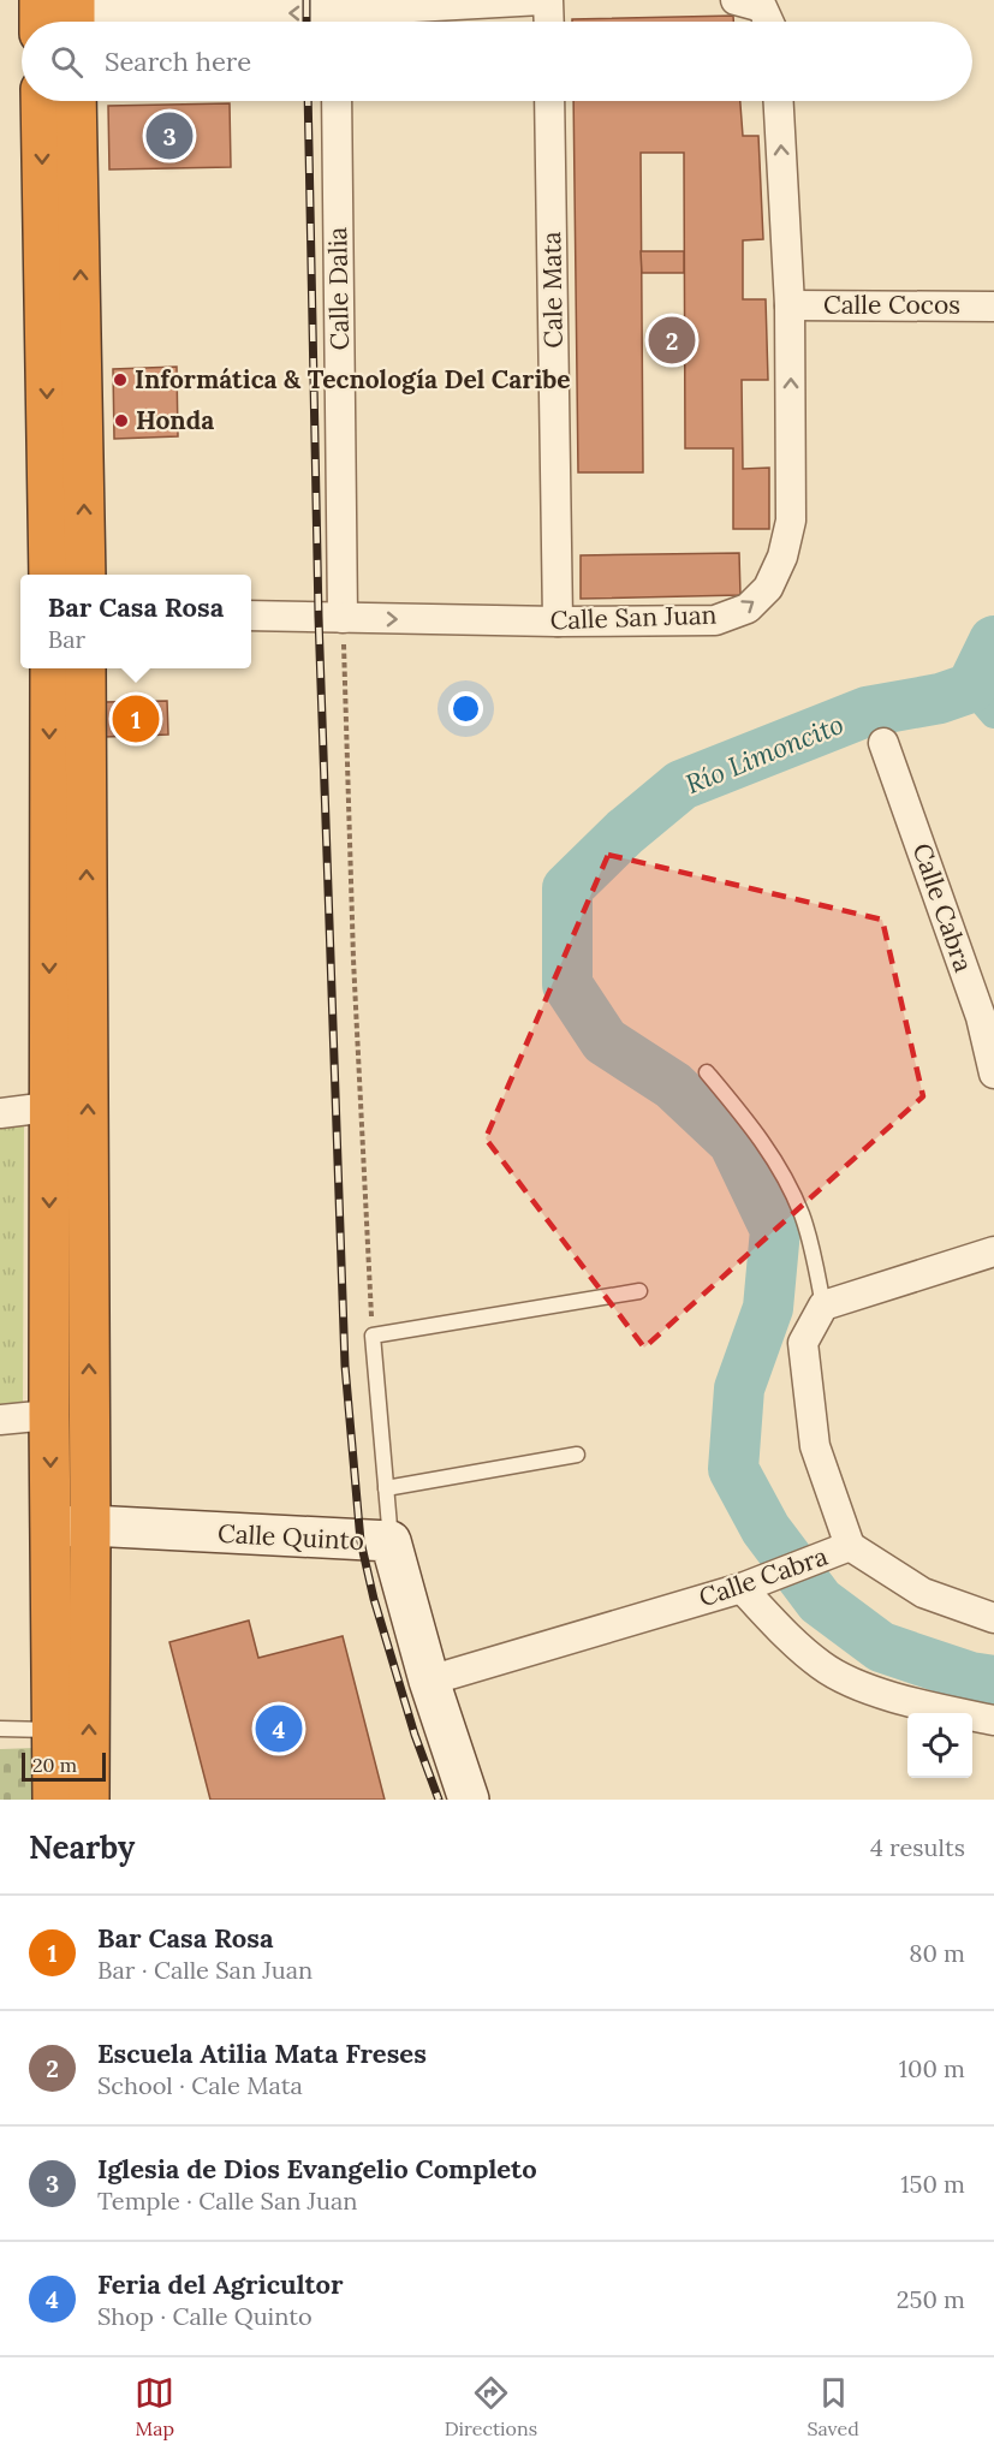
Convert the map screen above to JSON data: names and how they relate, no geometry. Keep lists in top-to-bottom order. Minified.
{"streets":{"street":["Calle Dalia","Cale Mata","Calle Cocos","Calle San Juan","Calle Cabra","Calle Quinto"]},"crossings":[["Calle Dalia","Calle San Juan"],["Cale Mata","Calle San Juan"],["Calle Cocos","Calle San Juan"],["Calle Cabra","Calle Quinto"]],"water":["Río Limoncito"],"places":["Informática & Tecnología Del Caribe","Honda"],"scale_bar":"20 m","page":{"search":"Search here","pins":["3","2","1","4"],"popup":["Bar Casa Rosa","Bar"],"scale":"20 m","heading":["Nearby","4 results"],"list":[{"mark":"1","name":"Bar Casa Rosa","note":"Bar · Calle San Juan","value":"80 m"},{"mark":"2","name":"Escuela Atilia Mata Freses","note":"School · Cale Mata","value":"100 m"},{"mark":"3","name":"Iglesia de Dios Evangelio Completo","note":"Temple · Calle San Juan","value":"150 m"},{"mark":"4","name":"Feria del Agricultor","note":"Shop · Calle Quinto","value":"250 m"}],"nav":["Map","Directions","Saved"]}}
